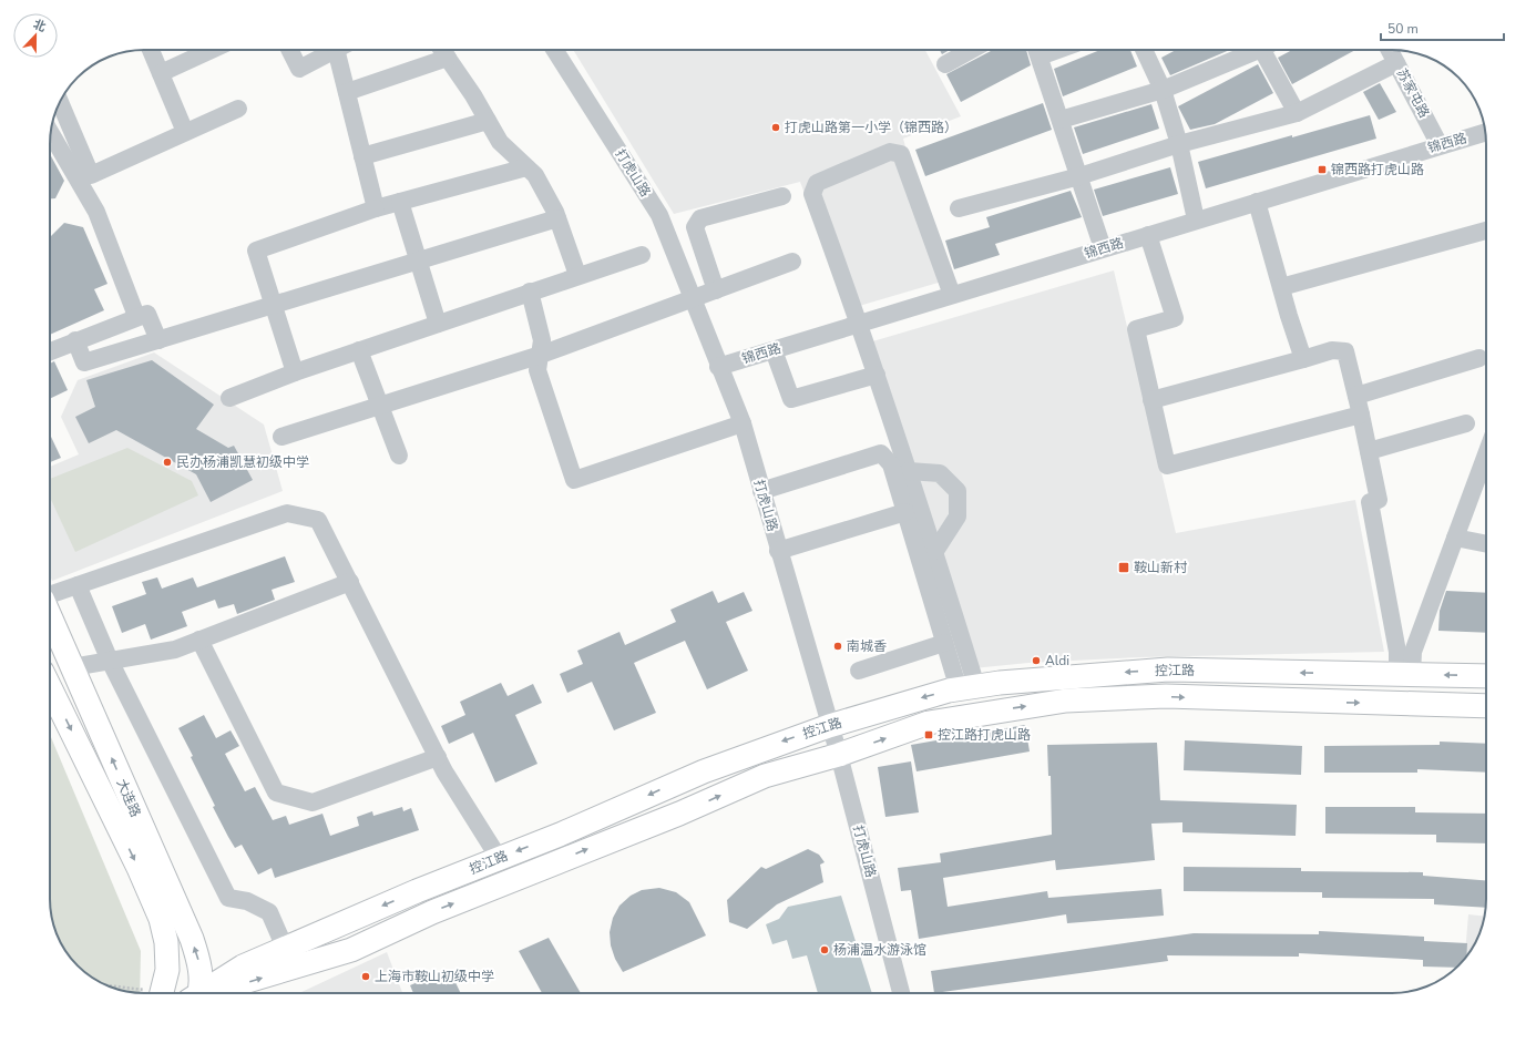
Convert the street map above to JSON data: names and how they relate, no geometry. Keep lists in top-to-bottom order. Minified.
{"streets":{"main road":["控江路","大连路"],"street":["苏家屯路","锦西路","打虎山路"]},"crossings":[["苏家屯路","锦西路"],["锦西路","打虎山路"],["打虎山路","控江路"]],"places":{"other":["打虎山路第一小学（锦西路）","民办杨浦凯慧初级中学","南城香","Aldi","杨浦温水游泳馆","上海市鞍山初级中学"],"transit":["锦西路打虎山路","鞍山新村","控江路打虎山路"]},"scale_bar":"50 m","north":"top"}
